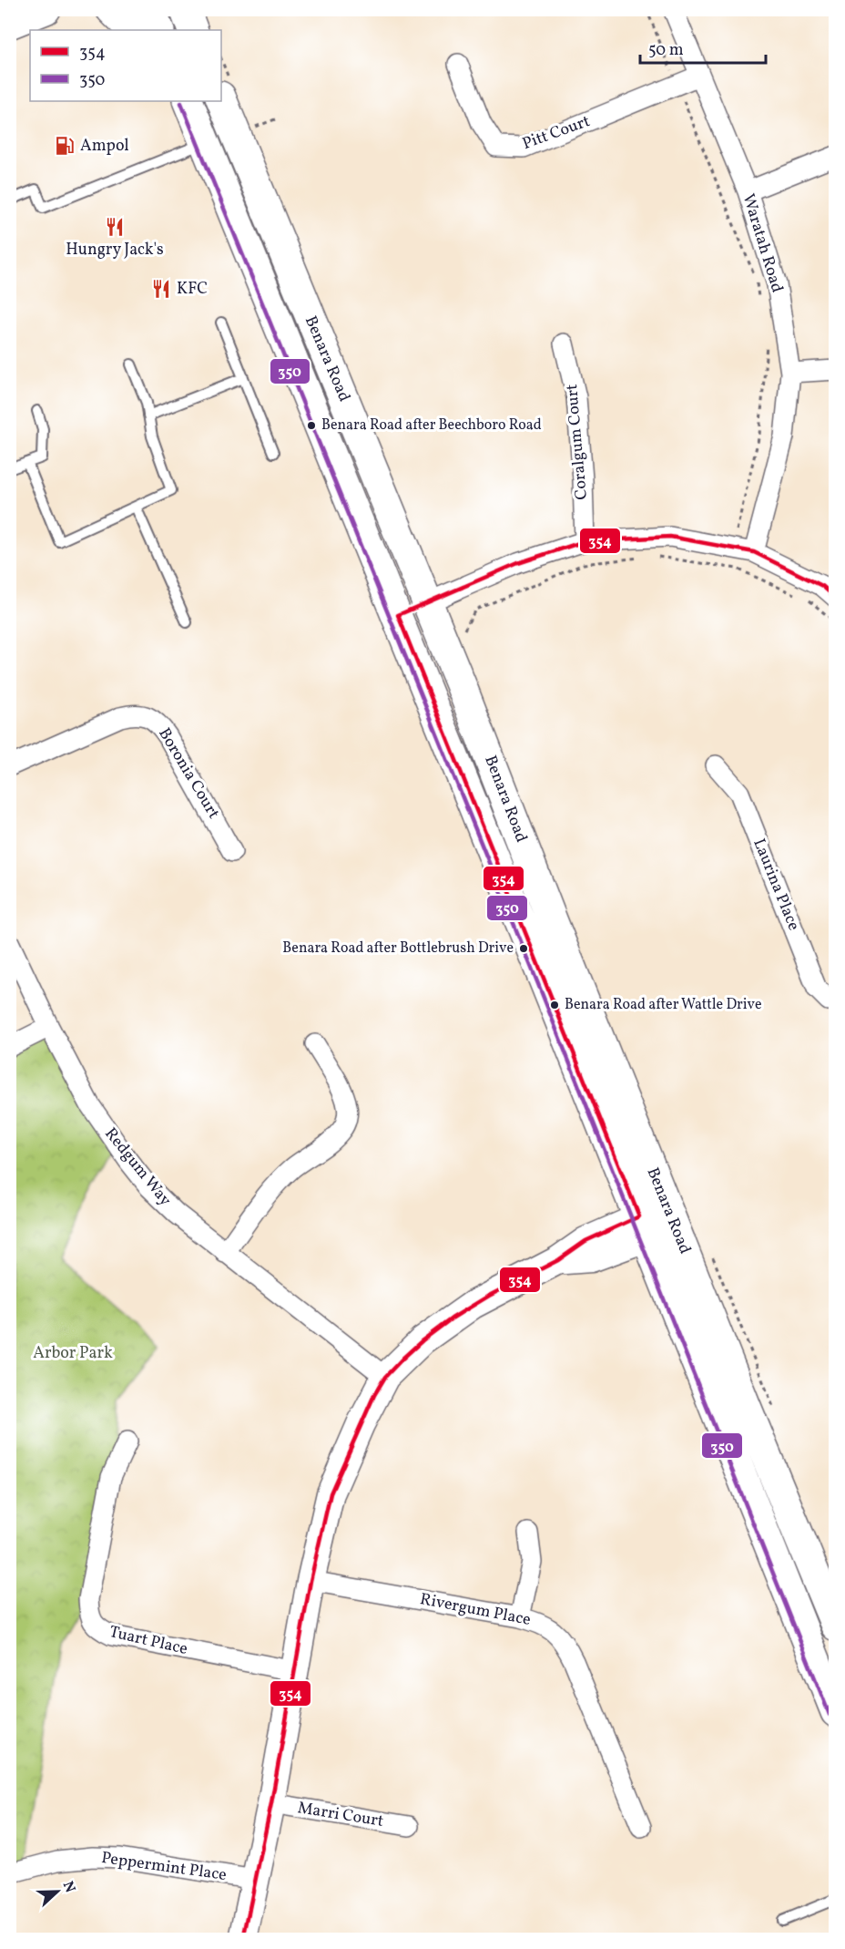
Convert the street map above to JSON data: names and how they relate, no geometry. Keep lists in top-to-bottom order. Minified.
{"streets":{"main road":["Benara Road"],"street":["Pitt Court","Waratah Road","Coralgum Court","Boronia Court","Laurina Place","Redgum Way","Rivergum Place","Tuart Place","Marri Court","Peppermint Place"]},"crossings":[["Pitt Court","Waratah Road"]],"parks":["Arbor Park"],"places":{"fuel station":["Ampol"],"restaurant":["Hungry Jack's","KFC"],"other":["Benara Road after Beechboro Road","Benara Road after Bottlebrush Drive","Benara Road after Wattle Drive"]},"lines":["transit line 350","transit line 354"],"legend":["354","350"],"scale_bar":"50 m","north":"right"}
